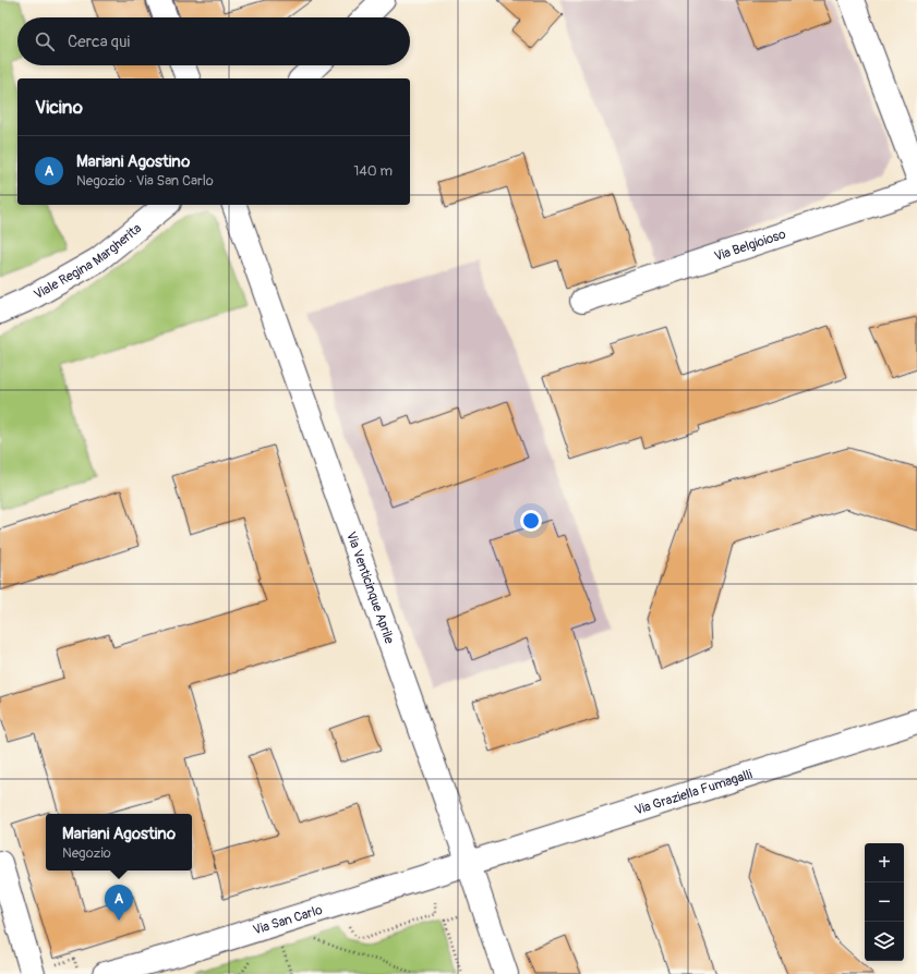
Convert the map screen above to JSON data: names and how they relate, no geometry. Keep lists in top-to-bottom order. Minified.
{"streets":{"street":["Via Belgioioso","Viale Regina Margherita","Via Venticinque Aprile","Via Graziella Fumagalli","Via San Carlo"]},"crossings":[["Via Venticinque Aprile","Via Graziella Fumagalli"],["Via Venticinque Aprile","Via San Carlo"],["Via Graziella Fumagalli","Via San Carlo"]],"page":{"search":"Cerca qui","heading":"Vicino","list":[{"mark":"A","name":"Mariani Agostino","note":"Negozio · Via San Carlo","value":"140 m"}],"popup":["Mariani Agostino","Negozio"],"map_buttons":["+","−"],"pins":"A"}}
